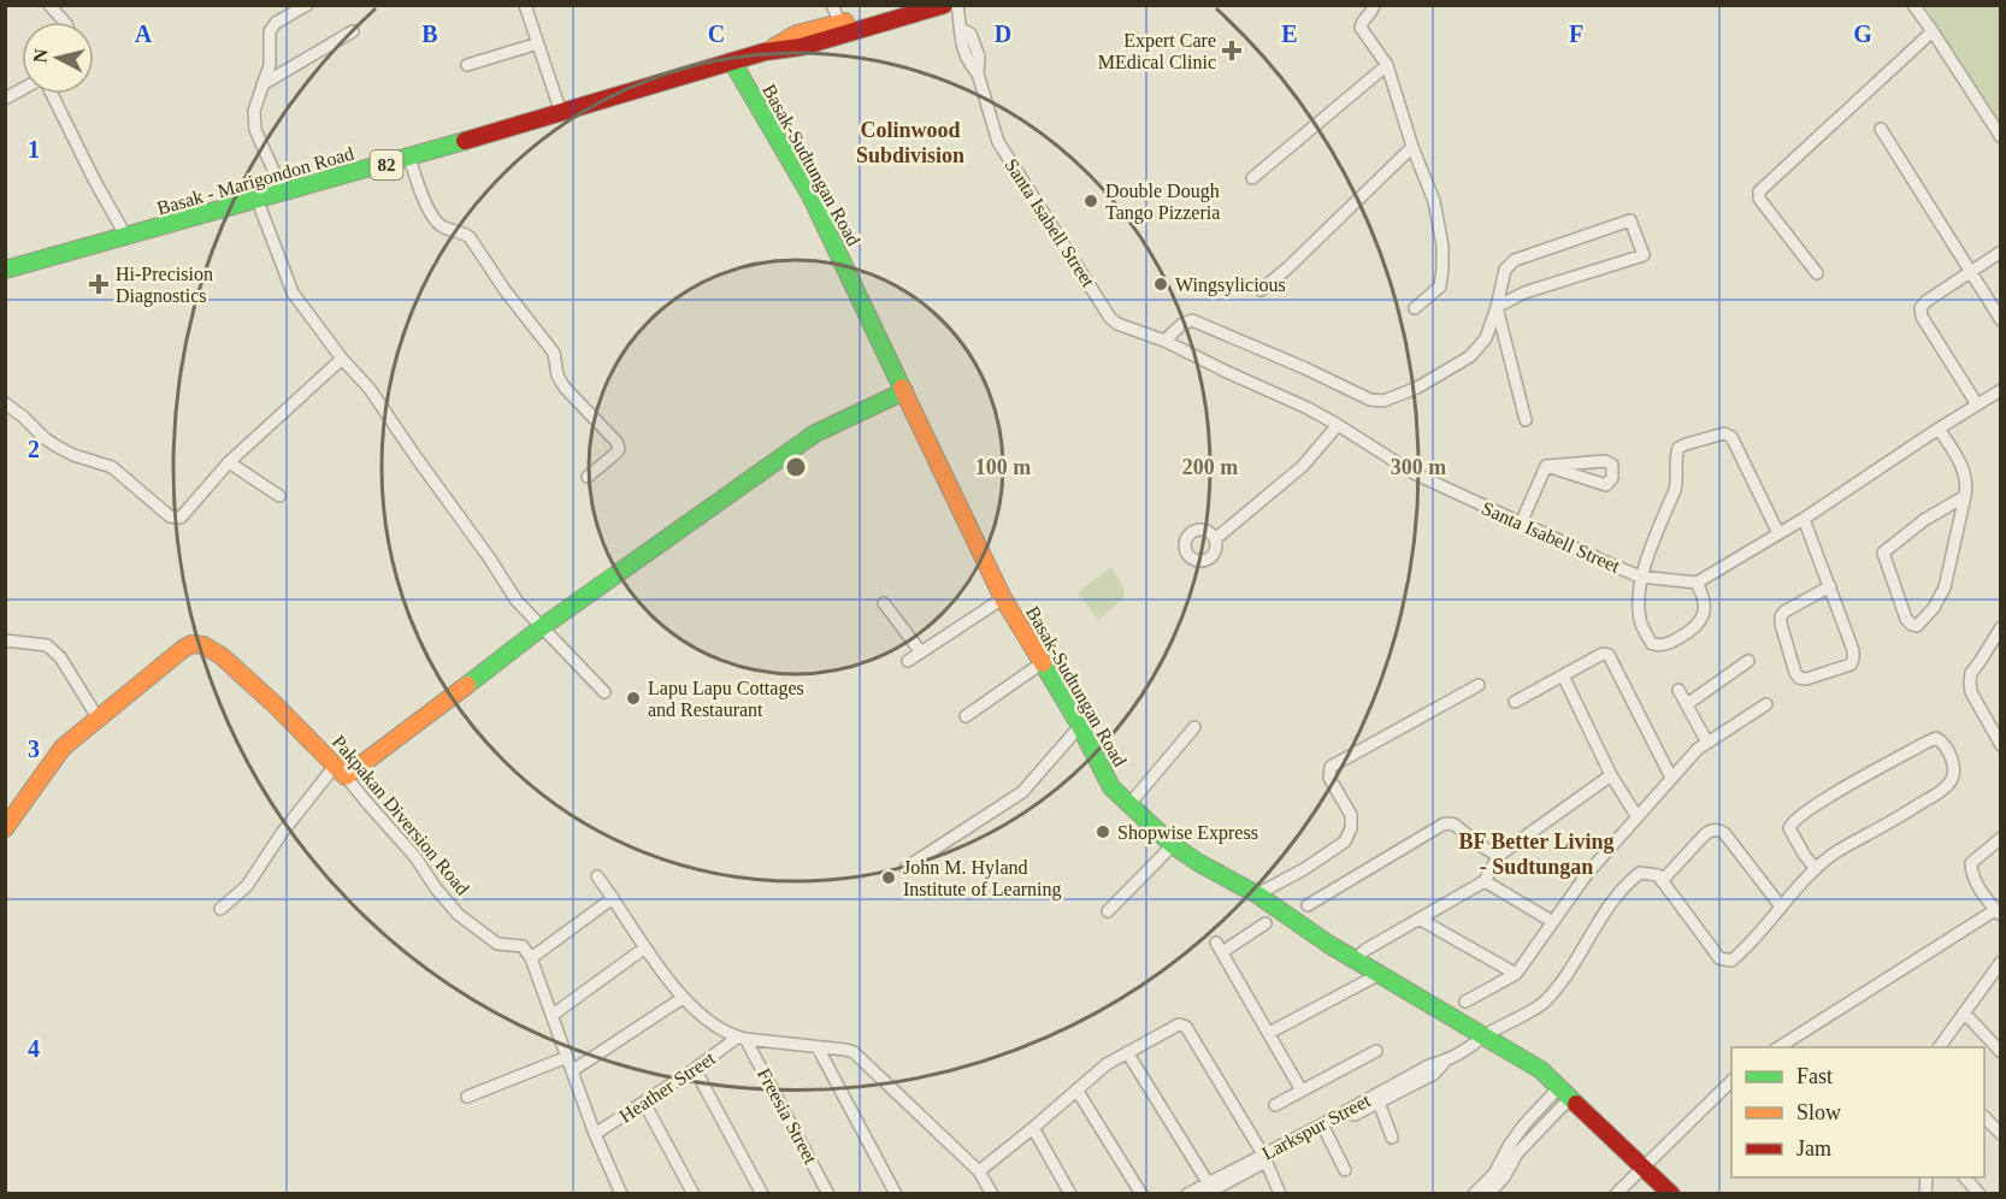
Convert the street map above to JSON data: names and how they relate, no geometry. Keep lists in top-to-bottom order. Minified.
{"streets":{"street":["82","Basak-Sudtungan Road","Basak - Marigondon Road","Santa Isabell Street","Pakpakan Diversion Road","Heather Street","Freesia Street","Larkspur Street"]},"crossings":[["Basak-Sudtungan Road","Basak - Marigondon Road"],["Basak-Sudtungan Road","Larkspur Street"],["Heather Street","Freesia Street"]],"districts":["Colinwood Subdivision","BF Better Living - Sudtungan"],"places":{"health":["Expert Care MEdical Clinic","Hi-Precision Diagnostics"],"other":["Double Dough Tango Pizzeria","Wingsylicious","Lapu Lapu Cottages and Restaurant","Shopwise Express","John M. Hyland Institute of Learning"]},"legend":["Fast","Slow","Jam"],"north":"left","grid":{"columns":["A","B","C","D","E","F","G"],"rows":["1","2","3","4"]},"rings":["100 m","200 m","300 m"]}
